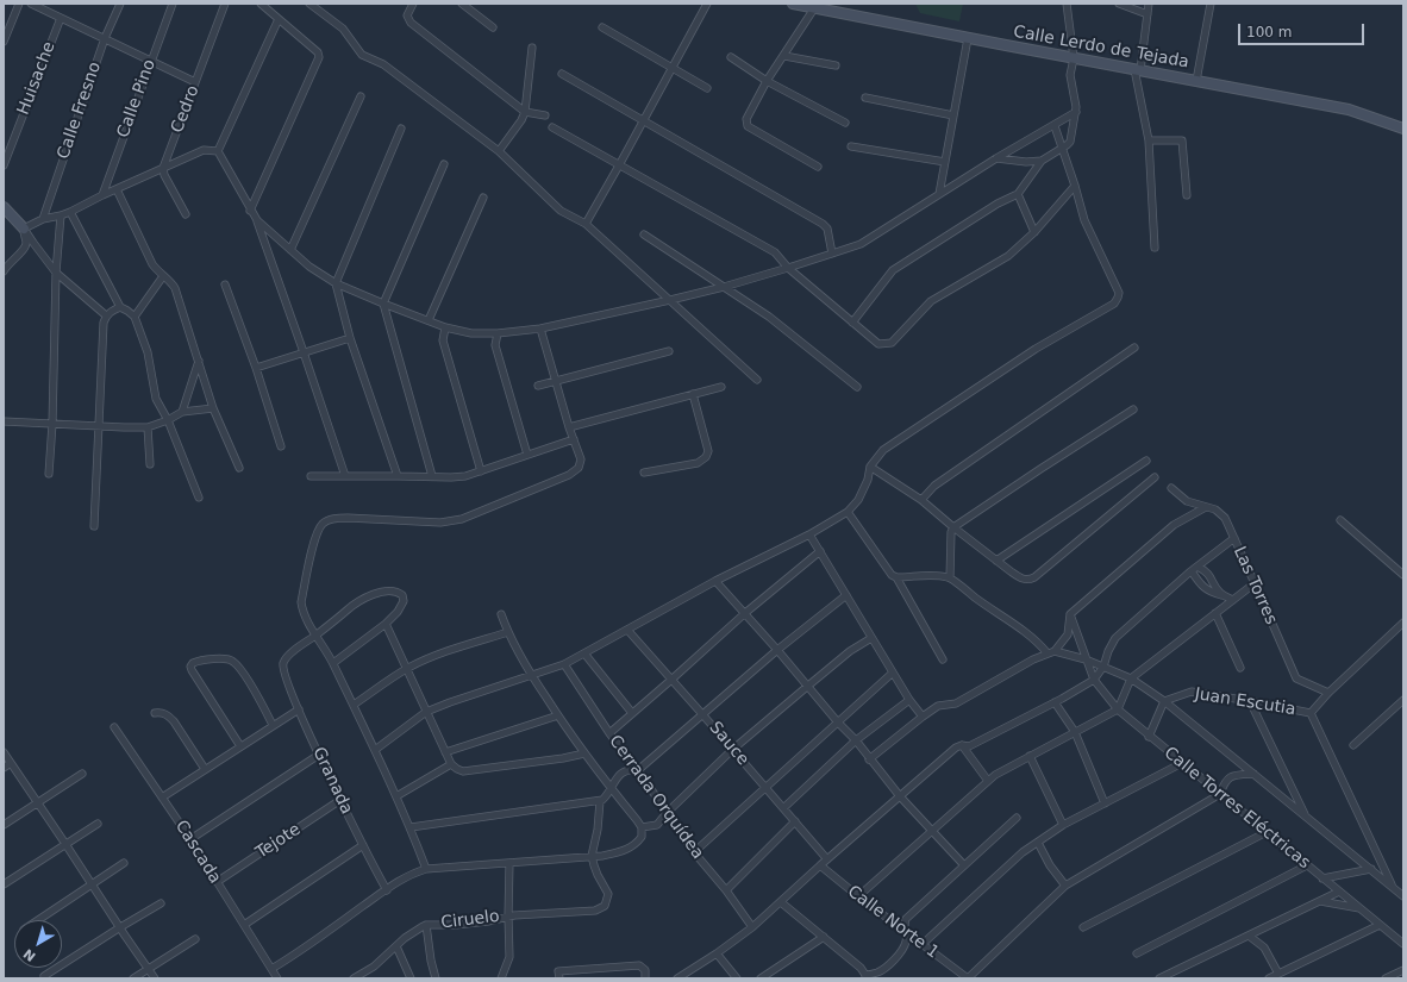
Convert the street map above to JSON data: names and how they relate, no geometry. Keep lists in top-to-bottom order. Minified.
{"streets":{"main road":["Calle Lerdo de Tejada"],"street":["Huisache","Calle Pino","Cedro","Calle Fresno","Las Torres","Juan Escutia","Sauce","Granada","Cerrada Orquídea","Calle Torres Eléctricas","Tejote","Cascada","Ciruelo","Calle Norte 1"]},"crossings":[["Las Torres","Juan Escutia"],["Granada","Tejote"],["Tejote","Cascada"]],"scale_bar":"100 m","north":"bottom left"}
